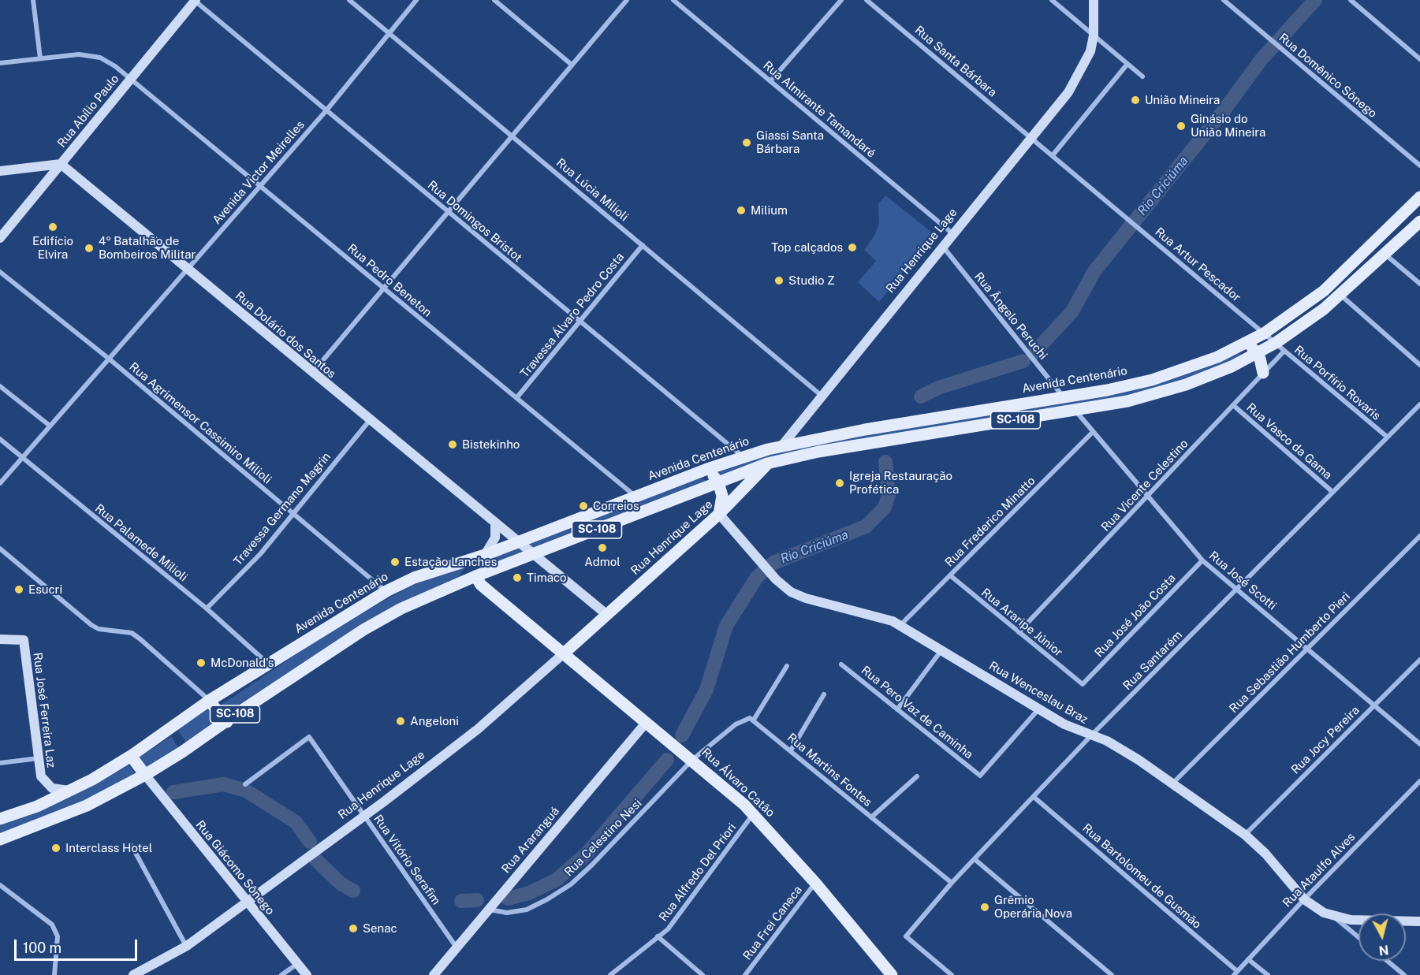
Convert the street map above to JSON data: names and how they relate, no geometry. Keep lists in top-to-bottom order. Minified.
{"streets":{"main road":["Rua Henrique Lage","Avenida Centenário","SC-108","Rua Álvaro Catão"],"street":["Rua Santa Bárbara","Rua Domênico Sônego","Rua Almirante Tamandaré","Rua Abílio Paulo","Avenida Victor Meirelles","Rua Lúcia Milioli","Rua Domingos Bristot","Rua Artur Pescador","Rua Pedro Beneton","Travessa Álvaro Pedro Costa","Rua Ângelo Peruchi","Rua Dolário dos Santos","Rua Porfírio Rovaris","Rua Agrimensor Cassimiro Milioli","Rua Vasco da Gama","Rua Vicente Celestino","Travessa Germano Magrin","Rua Frederico Minatto","Rua Palamede Milioli","Rua José Scotti","Rua José João Costa","Rua Araripe Júnior","Rua Sebastião Humberto Pieri","Rua Santarém","Rua Wenceslau Braz","Rua José Ferreira Laz","Rua Pero Vaz de Caminha","Rua Jocy Pereira","Rua Martins Fontes","Rua Celestino Nesi","Rua Araranguá","Rua Vitório Serafim","Rua Giácomo Sônego","Rua Ataulfo Alves","Rua Alfredo Del Priori","Rua Bartolomeu de Gusmão","Rua Frei Caneca"]},"crossings":[["Rua Santa Bárbara","Rua Henrique Lage"],["Rua Santa Bárbara","Rua Artur Pescador"],["Rua Almirante Tamandaré","Rua Henrique Lage"],["Rua Abílio Paulo","Rua Domingos Bristot"],["Rua Abílio Paulo","Rua Pedro Beneton"],["Rua Abílio Paulo","Rua Dolário dos Santos"],["Avenida Victor Meirelles","Rua Lúcia Milioli"],["Avenida Victor Meirelles","Rua Domingos Bristot"],["Avenida Victor Meirelles","Rua Pedro Beneton"],["Avenida Victor Meirelles","Rua Dolário dos Santos"],["Avenida Victor Meirelles","Rua Agrimensor Cassimiro Milioli"],["Avenida Victor Meirelles","Rua Palamede Milioli"],["Rua Lúcia Milioli","Rua Henrique Lage"],["Rua Lúcia Milioli","Travessa Álvaro Pedro Costa"],["Rua Domingos Bristot","Travessa Álvaro Pedro Costa"],["Rua Domingos Bristot","Avenida Centenário"],["Rua Henrique Lage","Rua Artur Pescador"],["Rua Henrique Lage","Rua Ângelo Peruchi"],["Rua Henrique Lage","Rua Dolário dos Santos"],["Rua Henrique Lage","Avenida Centenário"],["Rua Henrique Lage","SC-108"],["Rua Henrique Lage","Rua Wenceslau Braz"],["Rua Henrique Lage","Rua Álvaro Catão"],["Rua Henrique Lage","Rua Vitório Serafim"],["Rua Henrique Lage","Rua Giácomo Sônego"],["Rua Artur Pescador","Avenida Centenário"],["Rua Artur Pescador","Rua Porfírio Rovaris"],["Rua Artur Pescador","SC-108"],["Rua Artur Pescador","Rua Vicente Celestino"],["Rua Pedro Beneton","Travessa Álvaro Pedro Costa"],["Rua Pedro Beneton","Avenida Centenário"],["Rua Ângelo Peruchi","Avenida Centenário"],["Rua Dolário dos Santos","Avenida Centenário"],["Rua Dolário dos Santos","SC-108"],["Rua Dolário dos Santos","Travessa Germano Magrin"],["Avenida Centenário","Rua Agrimensor Cassimiro Milioli"],["Avenida Centenário","Rua Palamede Milioli"],["Avenida Centenário","Rua José Ferreira Laz"],["Rua Porfírio Rovaris","SC-108"],["Rua Porfírio Rovaris","Rua Vicente Celestino"],["Rua Porfírio Rovaris","Rua Santarém"],["SC-108","Rua Vicente Celestino"],["SC-108","Rua José Scotti"],["SC-108","Rua Álvaro Catão"],["SC-108","Rua Giácomo Sônego"],["Rua Agrimensor Cassimiro Milioli","Travessa Germano Magrin"],["Rua Vasco da Gama","Rua Vicente Celestino"],["Rua Vasco da Gama","Rua Santarém"],["Rua Vicente Celestino","Rua José Scotti"],["Rua Vicente Celestino","Rua Araripe Júnior"],["Travessa Germano Magrin","Rua Palamede Milioli"],["Rua Frederico Minatto","Rua José Scotti"],["Rua Frederico Minatto","Rua Araripe Júnior"],["Rua Frederico Minatto","Rua Wenceslau Braz"],["Rua José Scotti","Rua José João Costa"],["Rua José Scotti","Rua Sebastião Humberto Pieri"],["Rua José Scotti","Rua Santarém"],["Rua José Scotti","Rua Jocy Pereira"],["Rua José João Costa","Rua Araripe Júnior"],["Rua Sebastião Humberto Pieri","Rua Wenceslau Braz"],["Rua Santarém","Rua Wenceslau Braz"],["Rua Santarém","Rua Martins Fontes"],["Rua Santarém","Rua Bartolomeu de Gusmão"],["Rua Wenceslau Braz","Rua Pero Vaz de Caminha"],["Rua Wenceslau Braz","Rua Jocy Pereira"],["Rua Wenceslau Braz","Rua Ataulfo Alves"],["Rua Álvaro Catão","Rua Celestino Nesi"],["Rua Álvaro Catão","Rua Araranguá"],["Rua Álvaro Catão","Rua Alfredo Del Priori"],["Rua Álvaro Catão","Rua Frei Caneca"],["Rua Celestino Nesi","Rua Araranguá"],["Rua Araranguá","Rua Vitório Serafim"],["Rua Ataulfo Alves","Rua Bartolomeu de Gusmão"]],"water":["Rio Criciúma"],"places":["União Mineira","Ginásio do União Mineira","Giassi Santa Bárbara","Milium","Edifício Elvira","Top calçados","4º Batalhão de Bombeiros Militar","Studio Z","Bistekinho","Igreja Restauração Profética","Correios","Admol","Estação Lanches","Timaco","Esucri","McDonald's","Angeloni","Interclass Hotel","Grêmio Operária Nova","Senac"],"scale_bar":"100 m","north":"bottom"}
